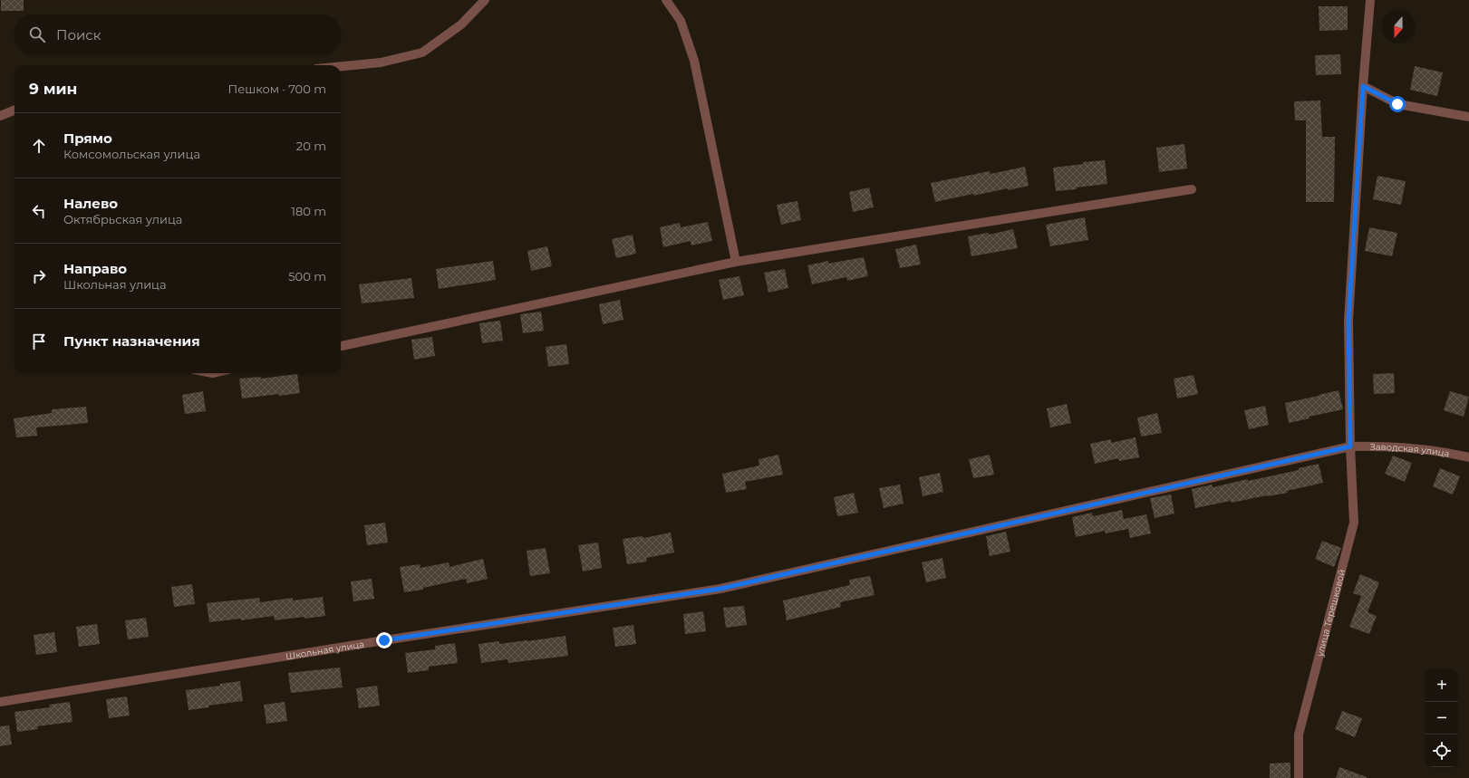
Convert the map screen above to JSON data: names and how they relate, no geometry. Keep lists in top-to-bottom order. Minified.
{"streets":{"street":["Заводская улица","улица Терешковой","Школьная улица"]},"crossings":[["Заводская улица","улица Терешковой"],["Заводская улица","Школьная улица"],["улица Терешковой","Школьная улица"]],"north":"bottom","page":{"search":"Поиск","heading":["9 мин","Пешком · 700 m"],"list":[["Прямо","Комсомольская улица","20 m"],["Налево","Октябрьская улица","180 m"],["Направо","Школьная улица","500 m"],"Пункт назначения"],"map_buttons":["+","−"]}}
